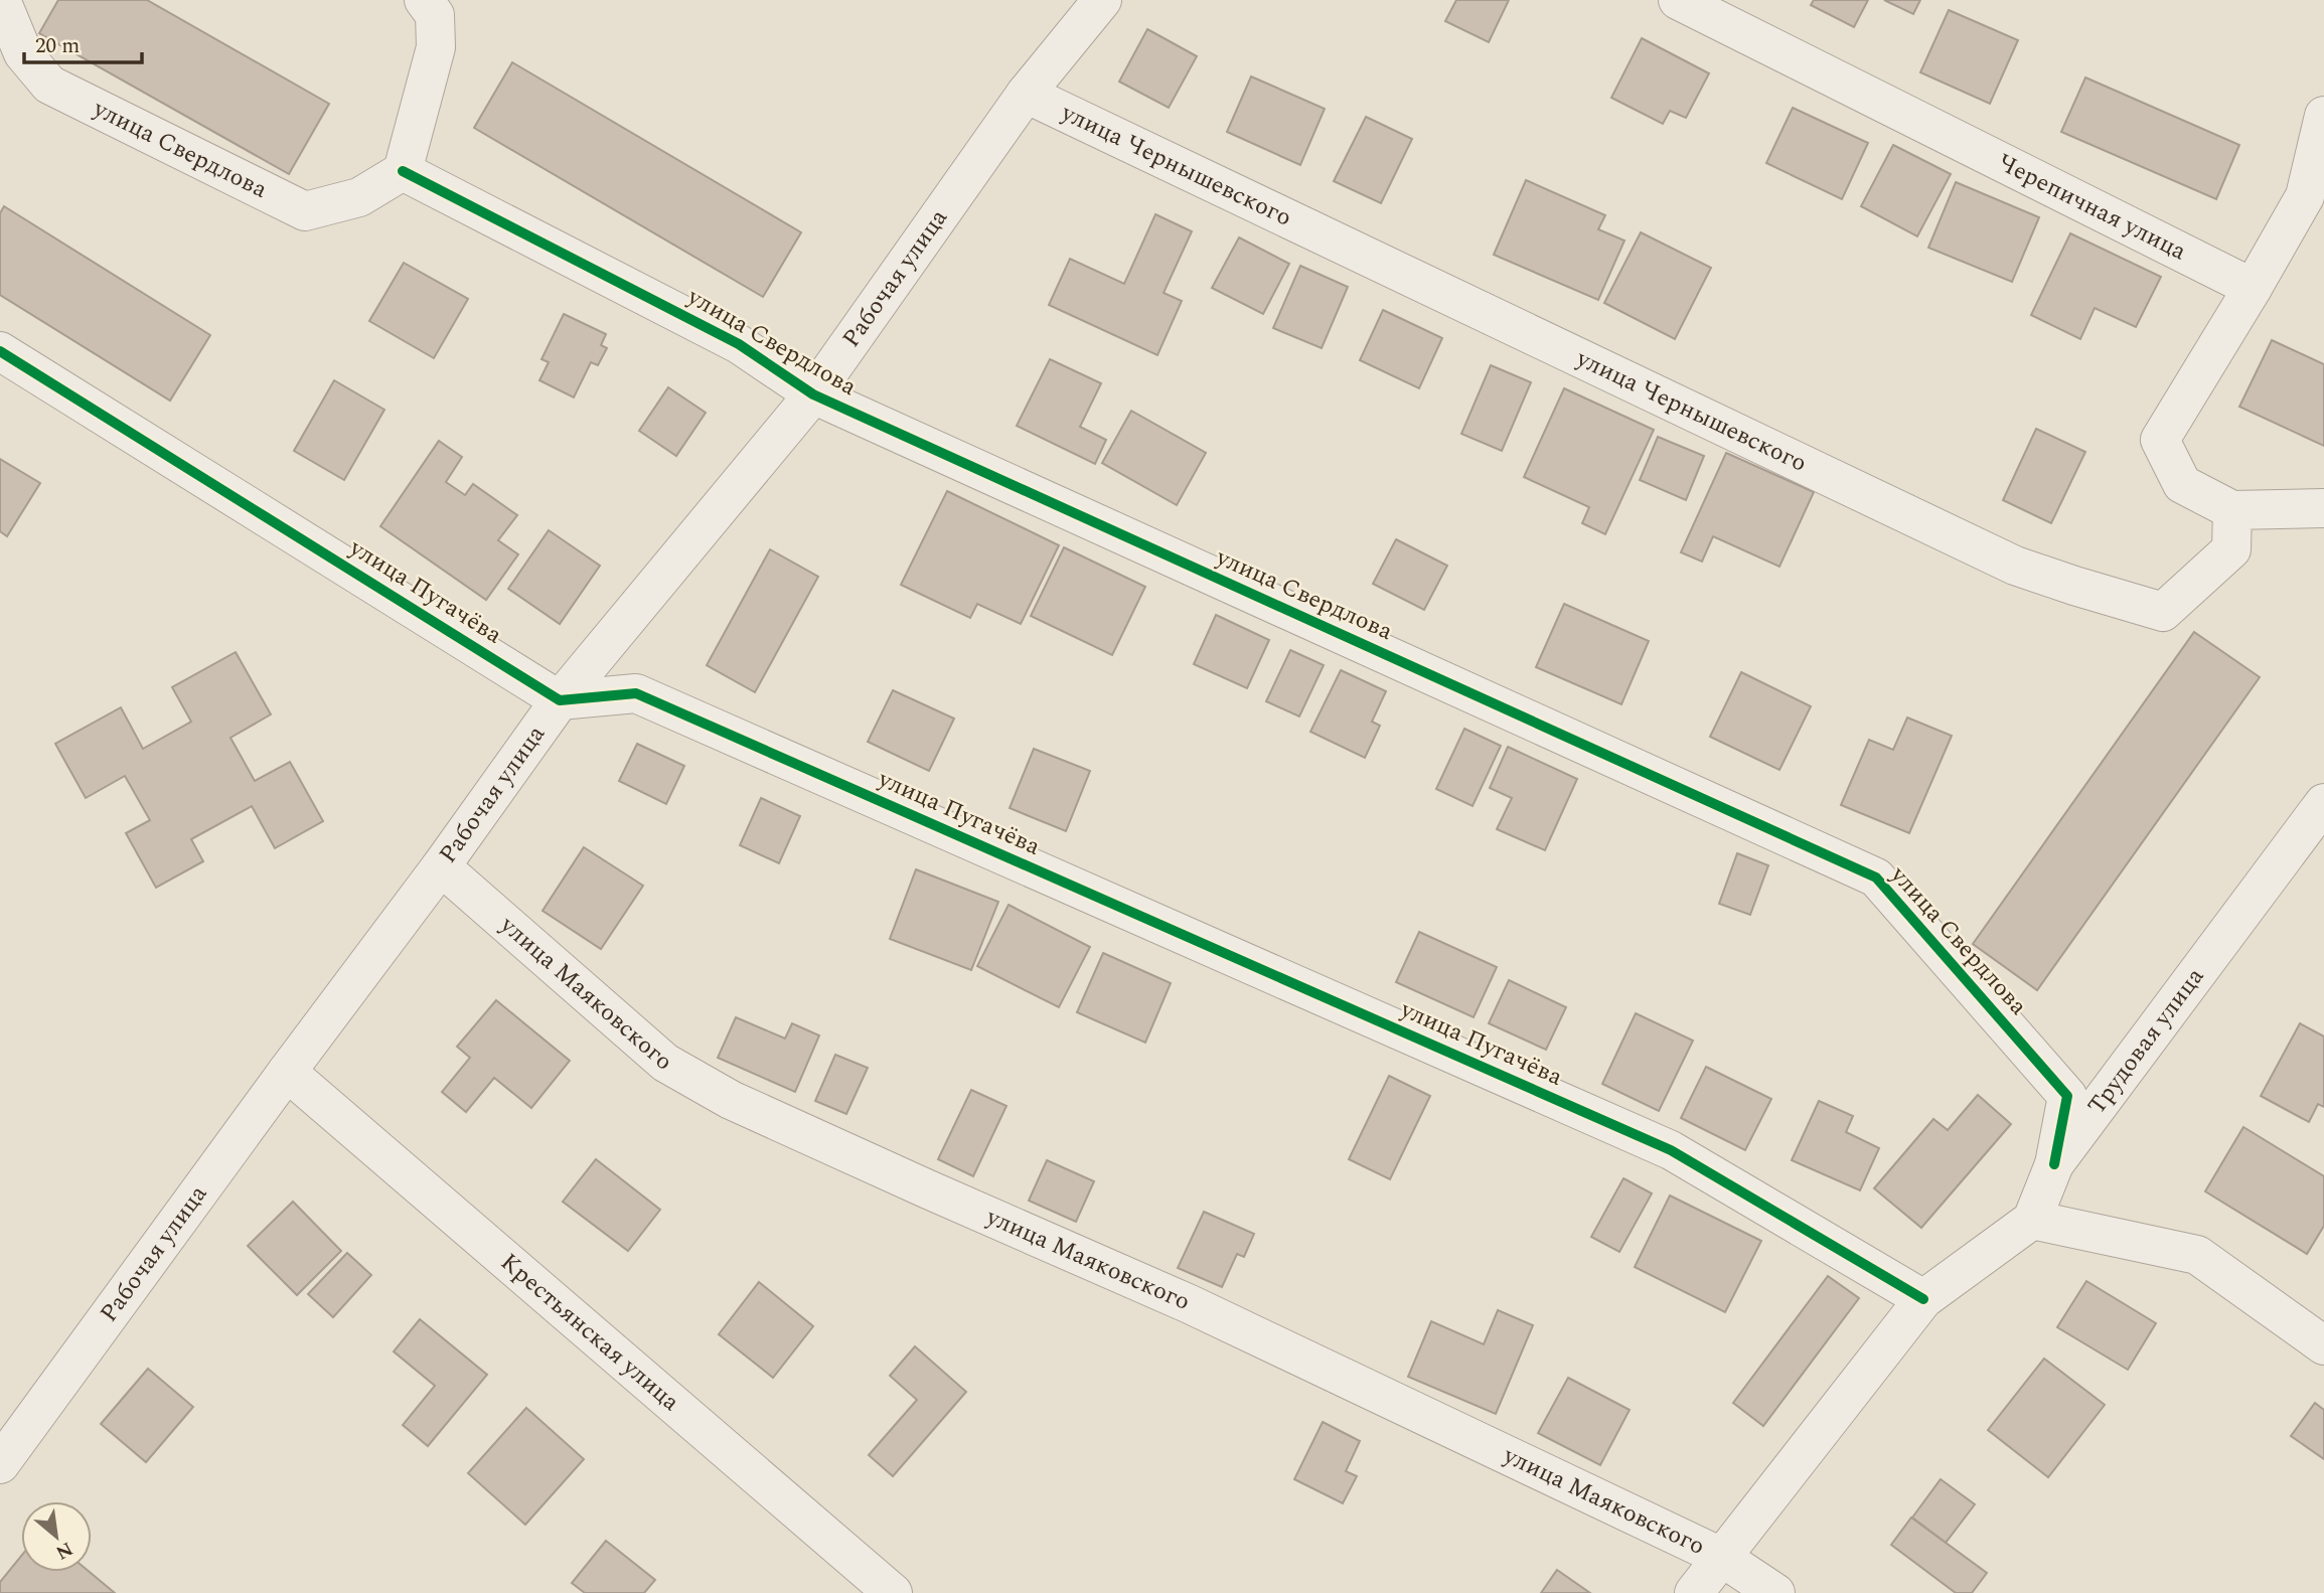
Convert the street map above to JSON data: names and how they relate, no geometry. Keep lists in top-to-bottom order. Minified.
{"streets":{"street":["улица Свердлова","улица Чернышевского","Черепичная улица","Рабочая улица","улица Пугачёва","улица Маяковского","Трудовая улица","Крестьянская улица"]},"crossings":[["улица Свердлова","Рабочая улица"],["улица Свердлова","Трудовая улица"],["улица Чернышевского","Рабочая улица"],["Рабочая улица","улица Пугачёва"],["Рабочая улица","улица Маяковского"],["Рабочая улица","Крестьянская улица"]],"scale_bar":"20 m","north":"bottom right"}
